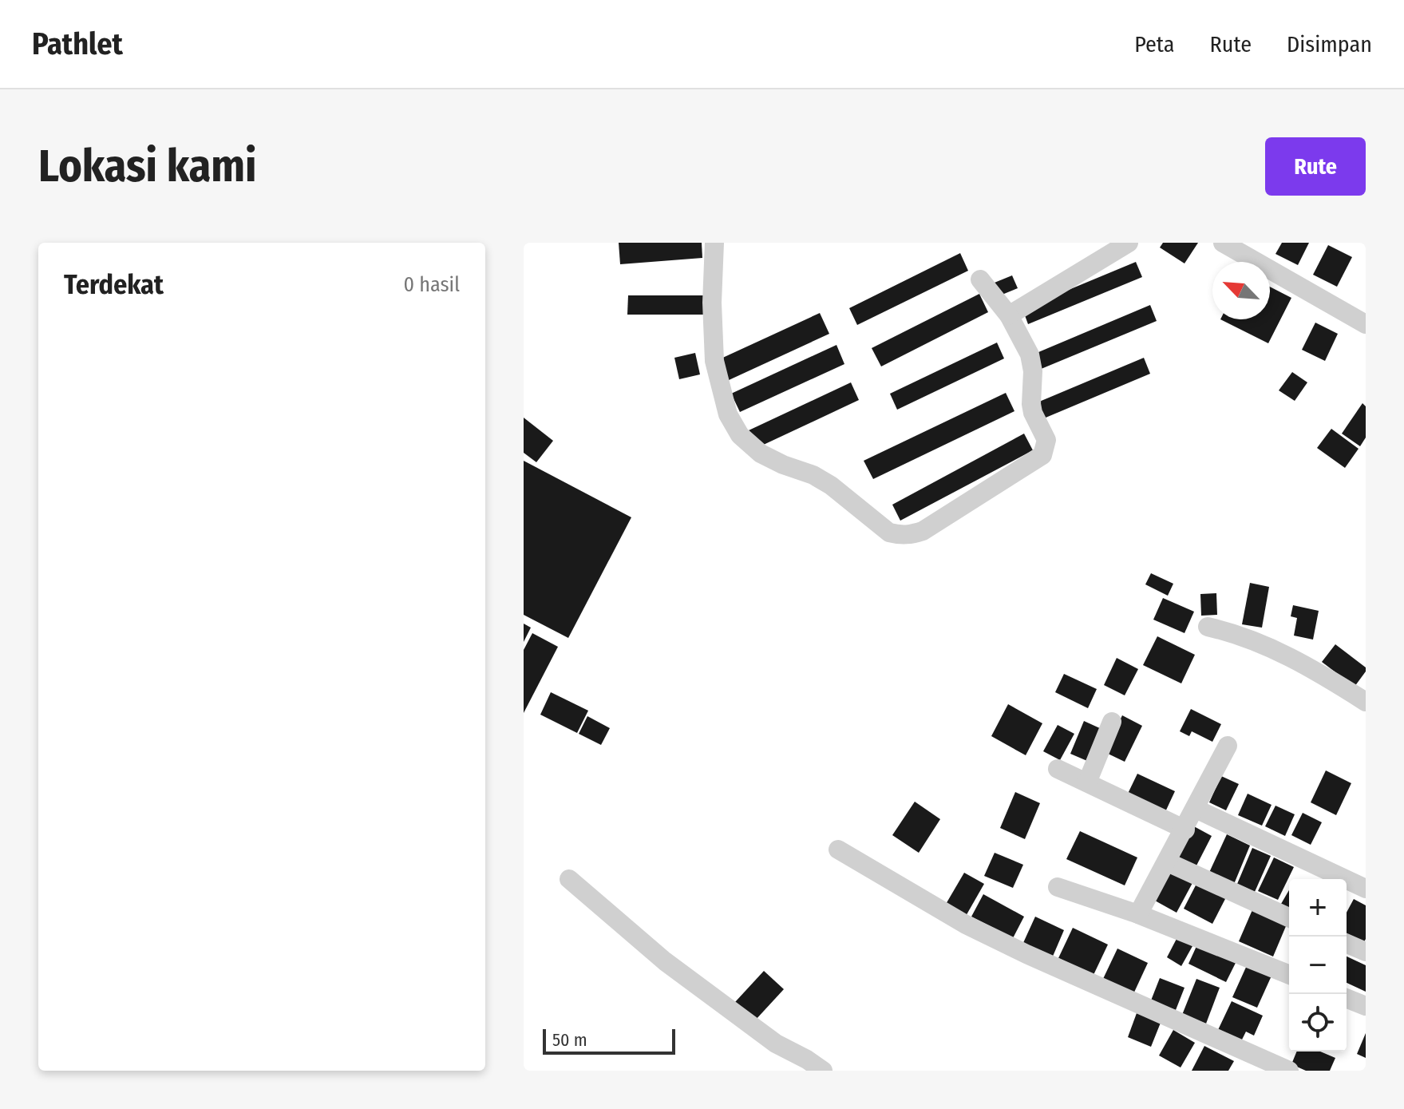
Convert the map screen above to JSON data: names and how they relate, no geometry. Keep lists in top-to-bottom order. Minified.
{"scale_bar":"50 m","north":"top left","page":{"header":"Pathlet","nav":["Peta","Rute","Disimpan"],"buttons":"Rute","title":"Lokasi kami","heading":["Terdekat","0 hasil"],"map_buttons":["+","−"],"scale":"50 m"}}
